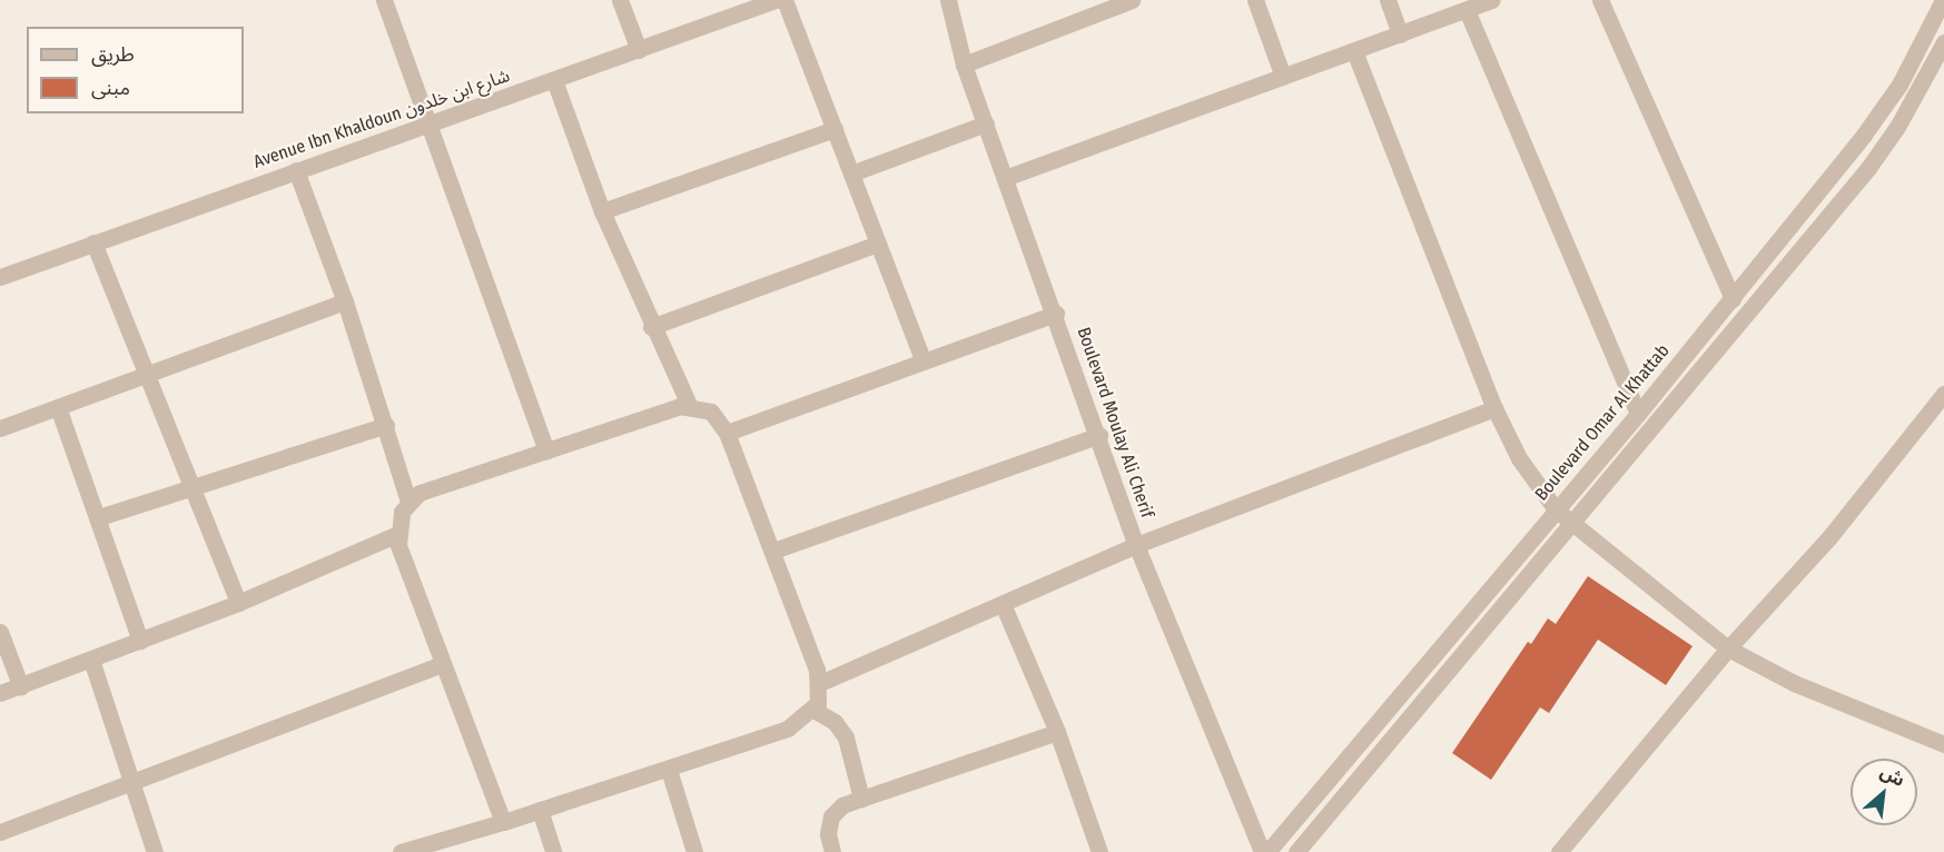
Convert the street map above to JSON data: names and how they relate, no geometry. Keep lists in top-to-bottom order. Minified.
{"streets":{"street":["Avenue Ibn Khaldoun شارع ابن خلدون","Boulevard Moulay Ali Cherif","Boulevard Omar Al Khattab"]},"legend":["طريق","مبنى"],"north":"top right"}
